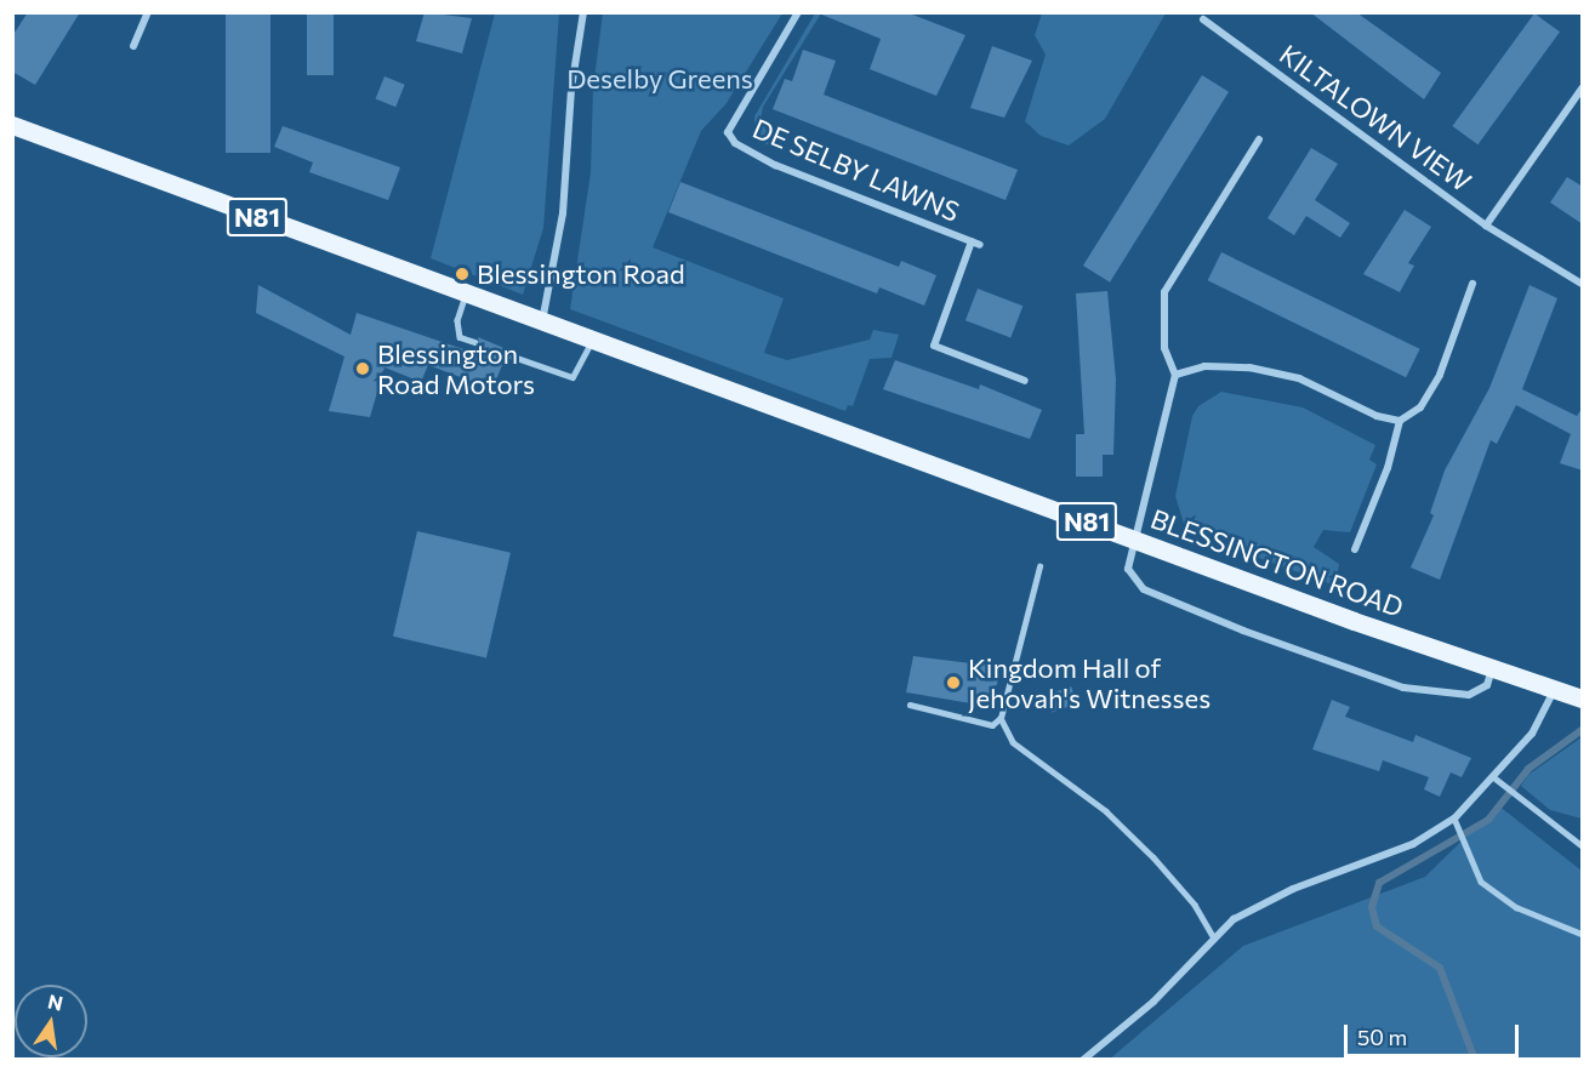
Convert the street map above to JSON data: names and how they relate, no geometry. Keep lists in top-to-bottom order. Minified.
{"streets":{"main road":["N81","BLESSINGTON ROAD"],"street":["KILTALOWN VIEW","DE SELBY LAWNS"]},"parks":["Deselby Greens"],"places":["Blessington Road","Blessington Road Motors","Kingdom Hall of Jehovah's Witnesses"],"scale_bar":"50 m","north":"top"}
